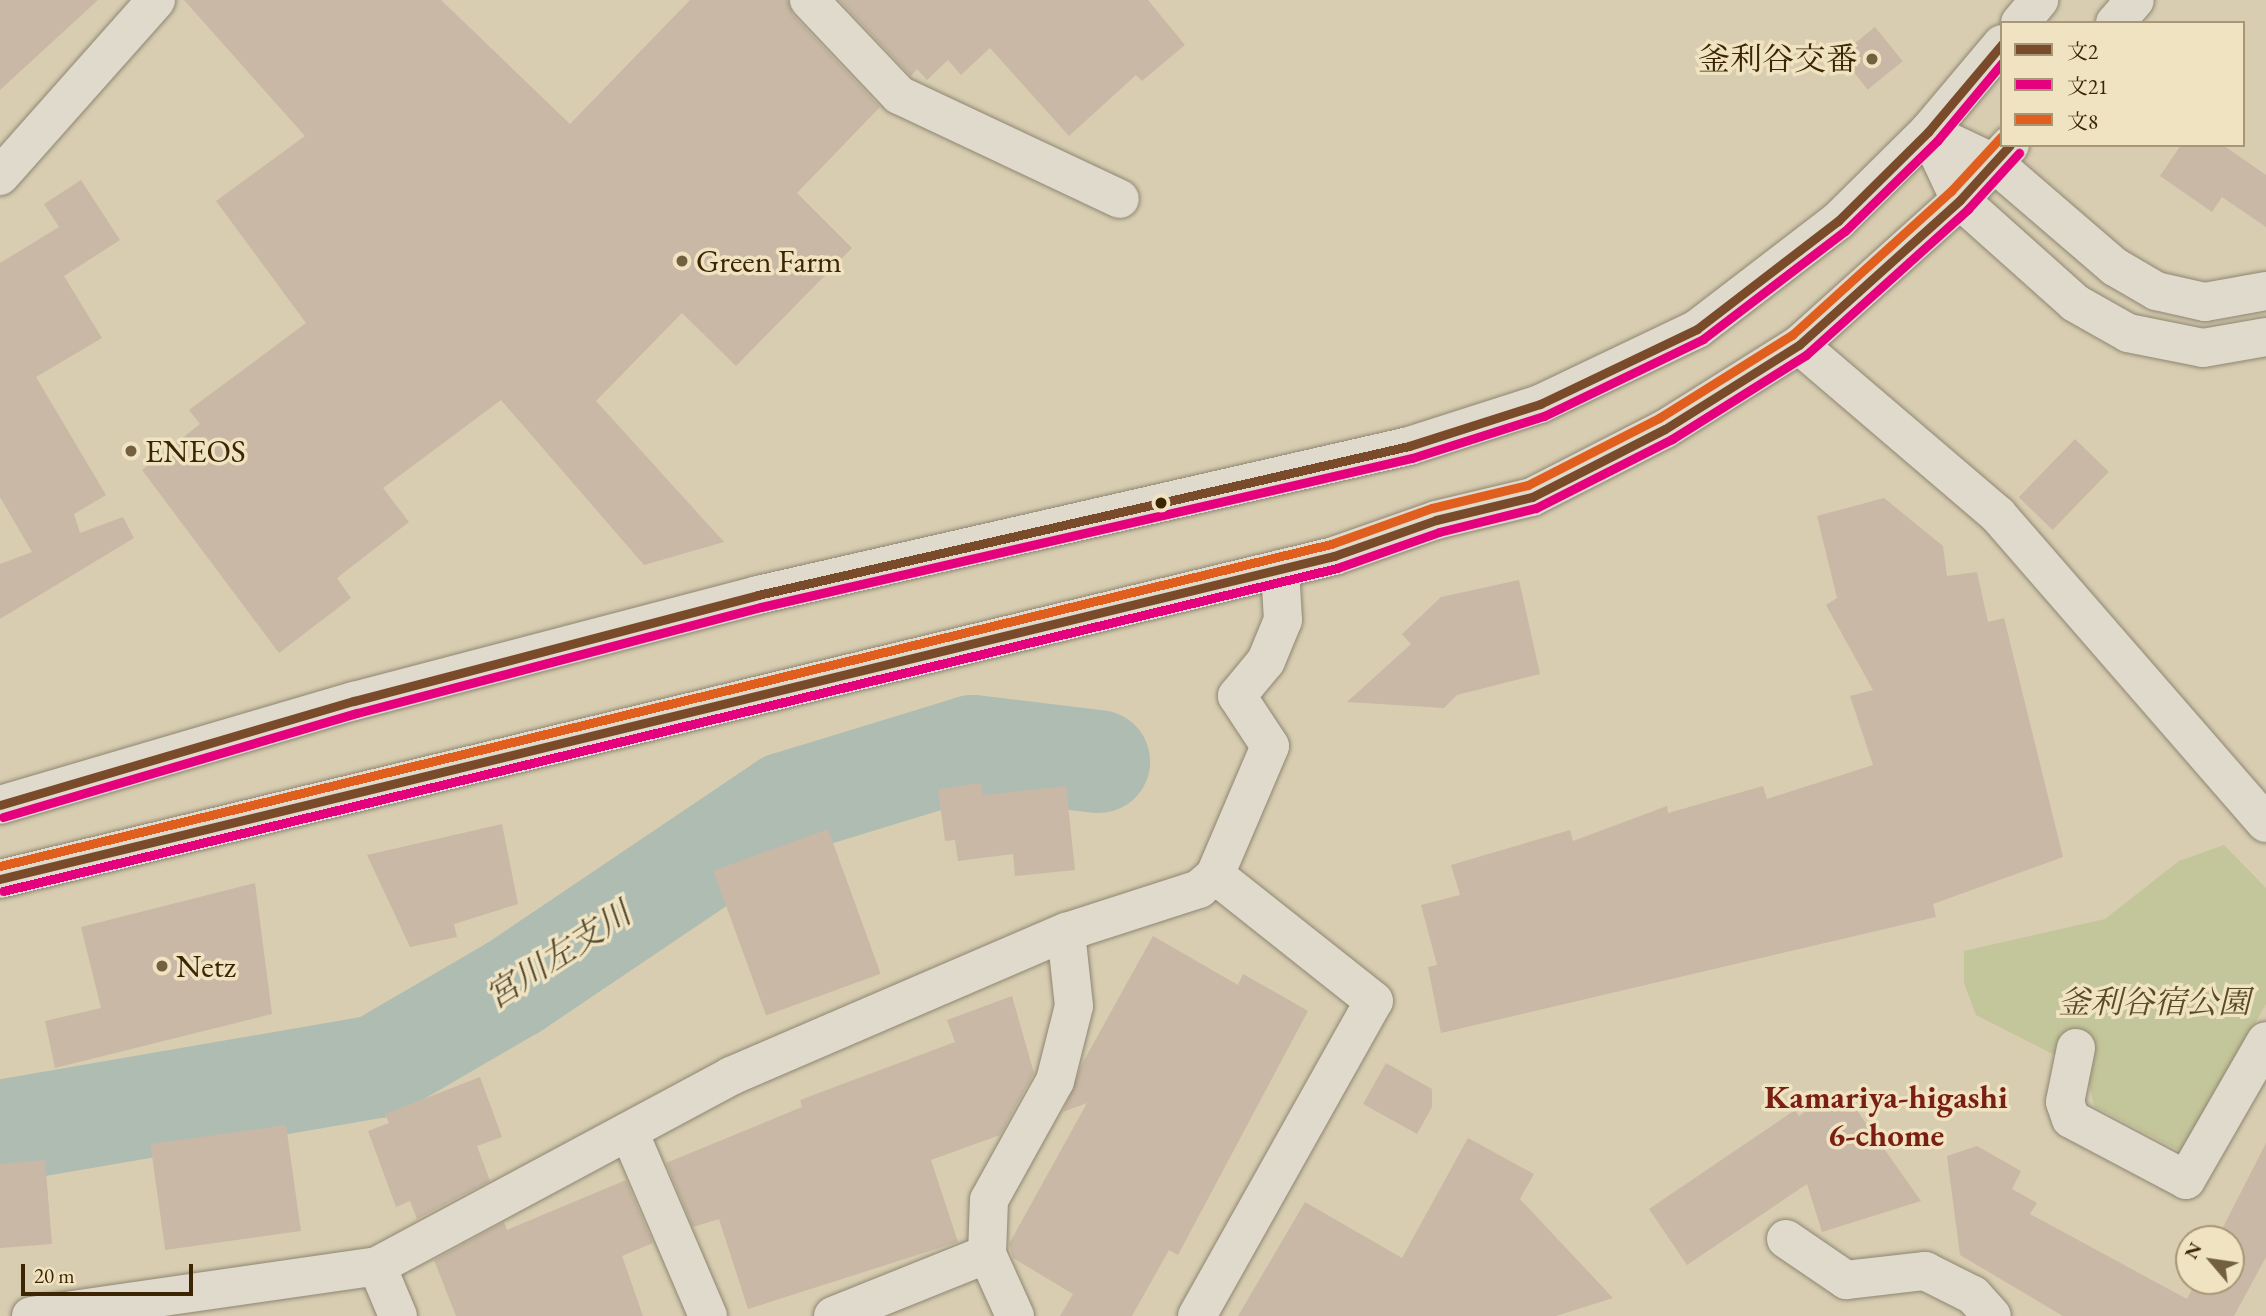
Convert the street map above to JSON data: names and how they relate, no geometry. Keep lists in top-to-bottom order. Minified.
{"districts":["Kamariya-higashi 6-chome"],"water":["宮川左支川"],"parks":["釜利谷宿公園"],"places":["釜利谷交番","Green Farm","ENEOS","Netz"],"lines":["transit line 文2","transit line 文21","transit line 文8"],"legend":["文2","文21","文8"],"scale_bar":"20 m","north":"top left"}
